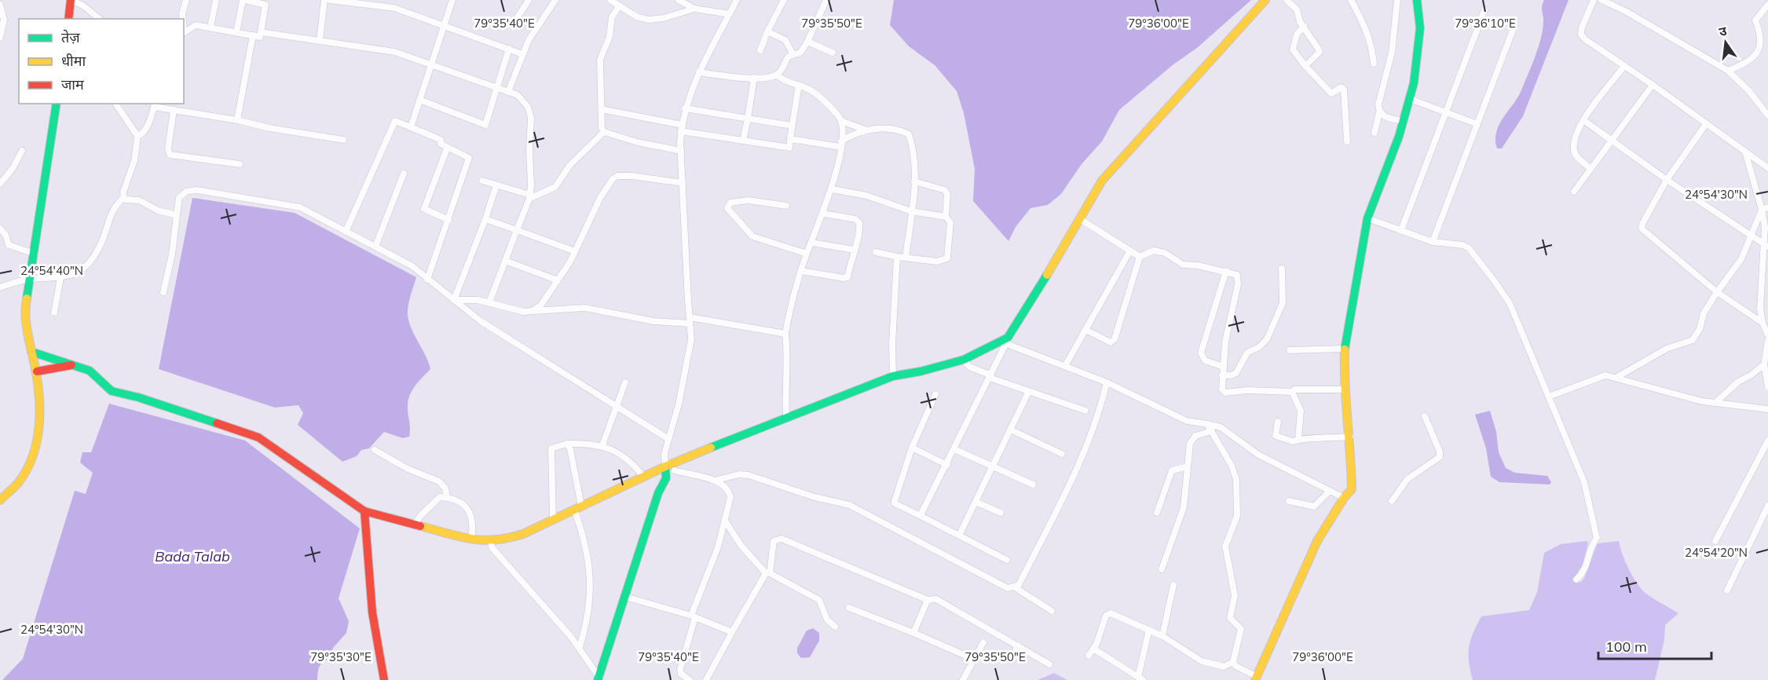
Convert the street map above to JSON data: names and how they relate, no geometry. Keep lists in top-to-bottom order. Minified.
{"water":["Bada Talab"],"legend":["तेज़","धीमा","जाम"],"scale_bar":"100 m","north":"top","coordinates":["79°35'40\"E","79°35'50\"E","79°36'00\"E","79°36'10\"E","24°54'30\"N","24°54'40\"N","24°54'20\"N","79°35'30\"E"]}
